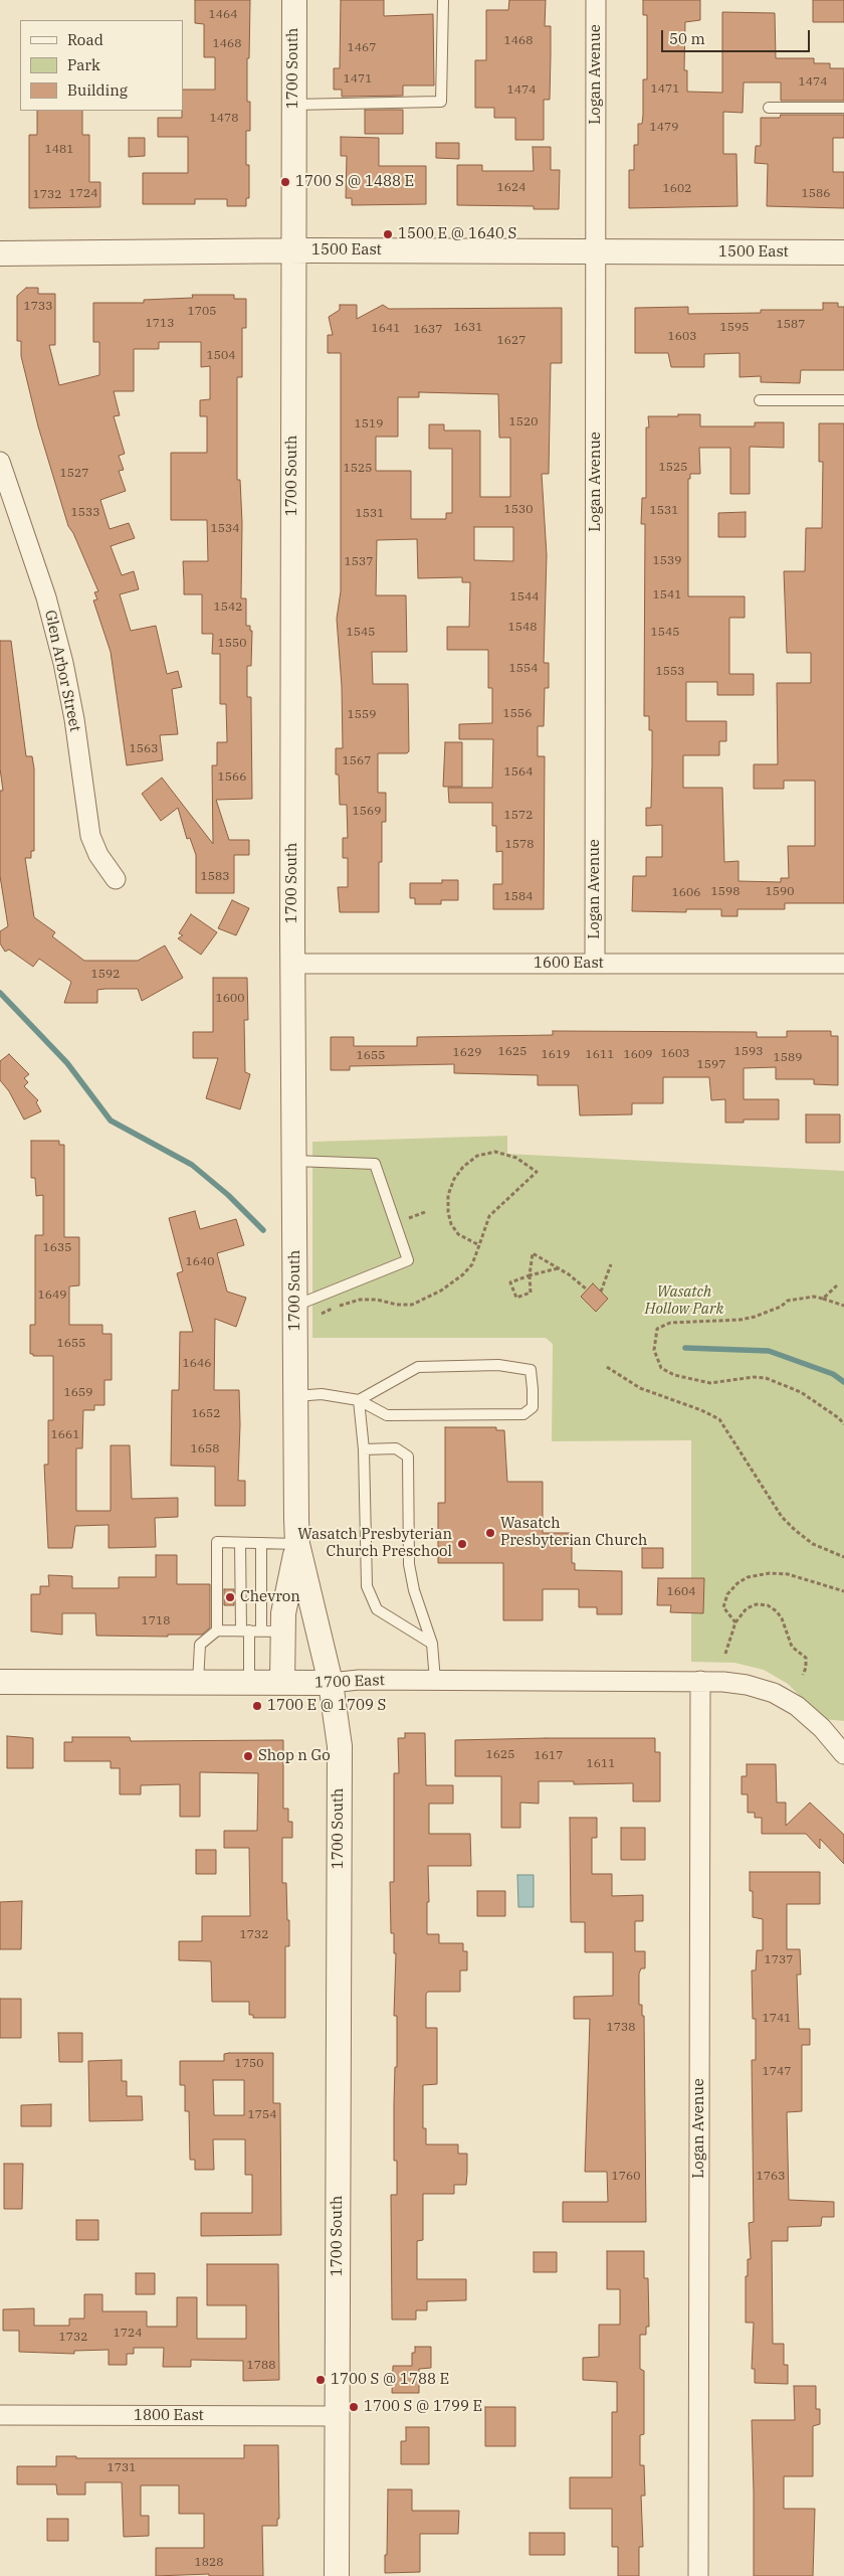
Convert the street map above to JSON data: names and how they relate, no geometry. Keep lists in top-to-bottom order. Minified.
{"streets":{"street":["1700 South","Logan Avenue","1500 East","Glen Arbor Street","1600 East","1700 East","1800 East"]},"crossings":[["1700 South","1500 East"],["1700 South","1600 East"],["1700 South","1700 East"],["1700 South","1800 East"],["Logan Avenue","1500 East"],["Logan Avenue","1600 East"],["Logan Avenue","1700 East"]],"parks":["Wasatch Hollow Park"],"places":["1700 S @ 1488 E","1500 E @ 1640 S","Wasatch Presbyterian Church","Wasatch Presbyterian Church Preschool","Chevron","1700 E @ 1709 S","Shop n Go","1700 S @ 1788 E","1700 S @ 1799 E"],"house_numbers":["1464","1468","1468","1467","1471","1474","1471","1474","1478","1479","1481","1624","1602","1724","1586","1732","1733","1705","1713","1587","1631","1595","1641","1637","1603","1627","1504","1520","1519","1525","1525","1527","1530","1531","1533","1531","1534","1539","1537","1541","1544","1542","1548","1545","1545","1550","1554","1553","1556","1559","1563","1567","1564","1566","1569","1572","1578","1583","1598","1590","1606","1584","1592","1600","1625","1593","1629","1603","1619","1611","1609","1655","1589","1597","1635","1640","1649","1655","1646","1659","1652","1661","1658","1604","1718","1625","1617","1611","1732","1737","1741","1738","1750","1747","1754","1760","1763","1724","1732","1788","1731","1828"],"legend":["Road","Park","Building"],"scale_bar":"50 m"}
